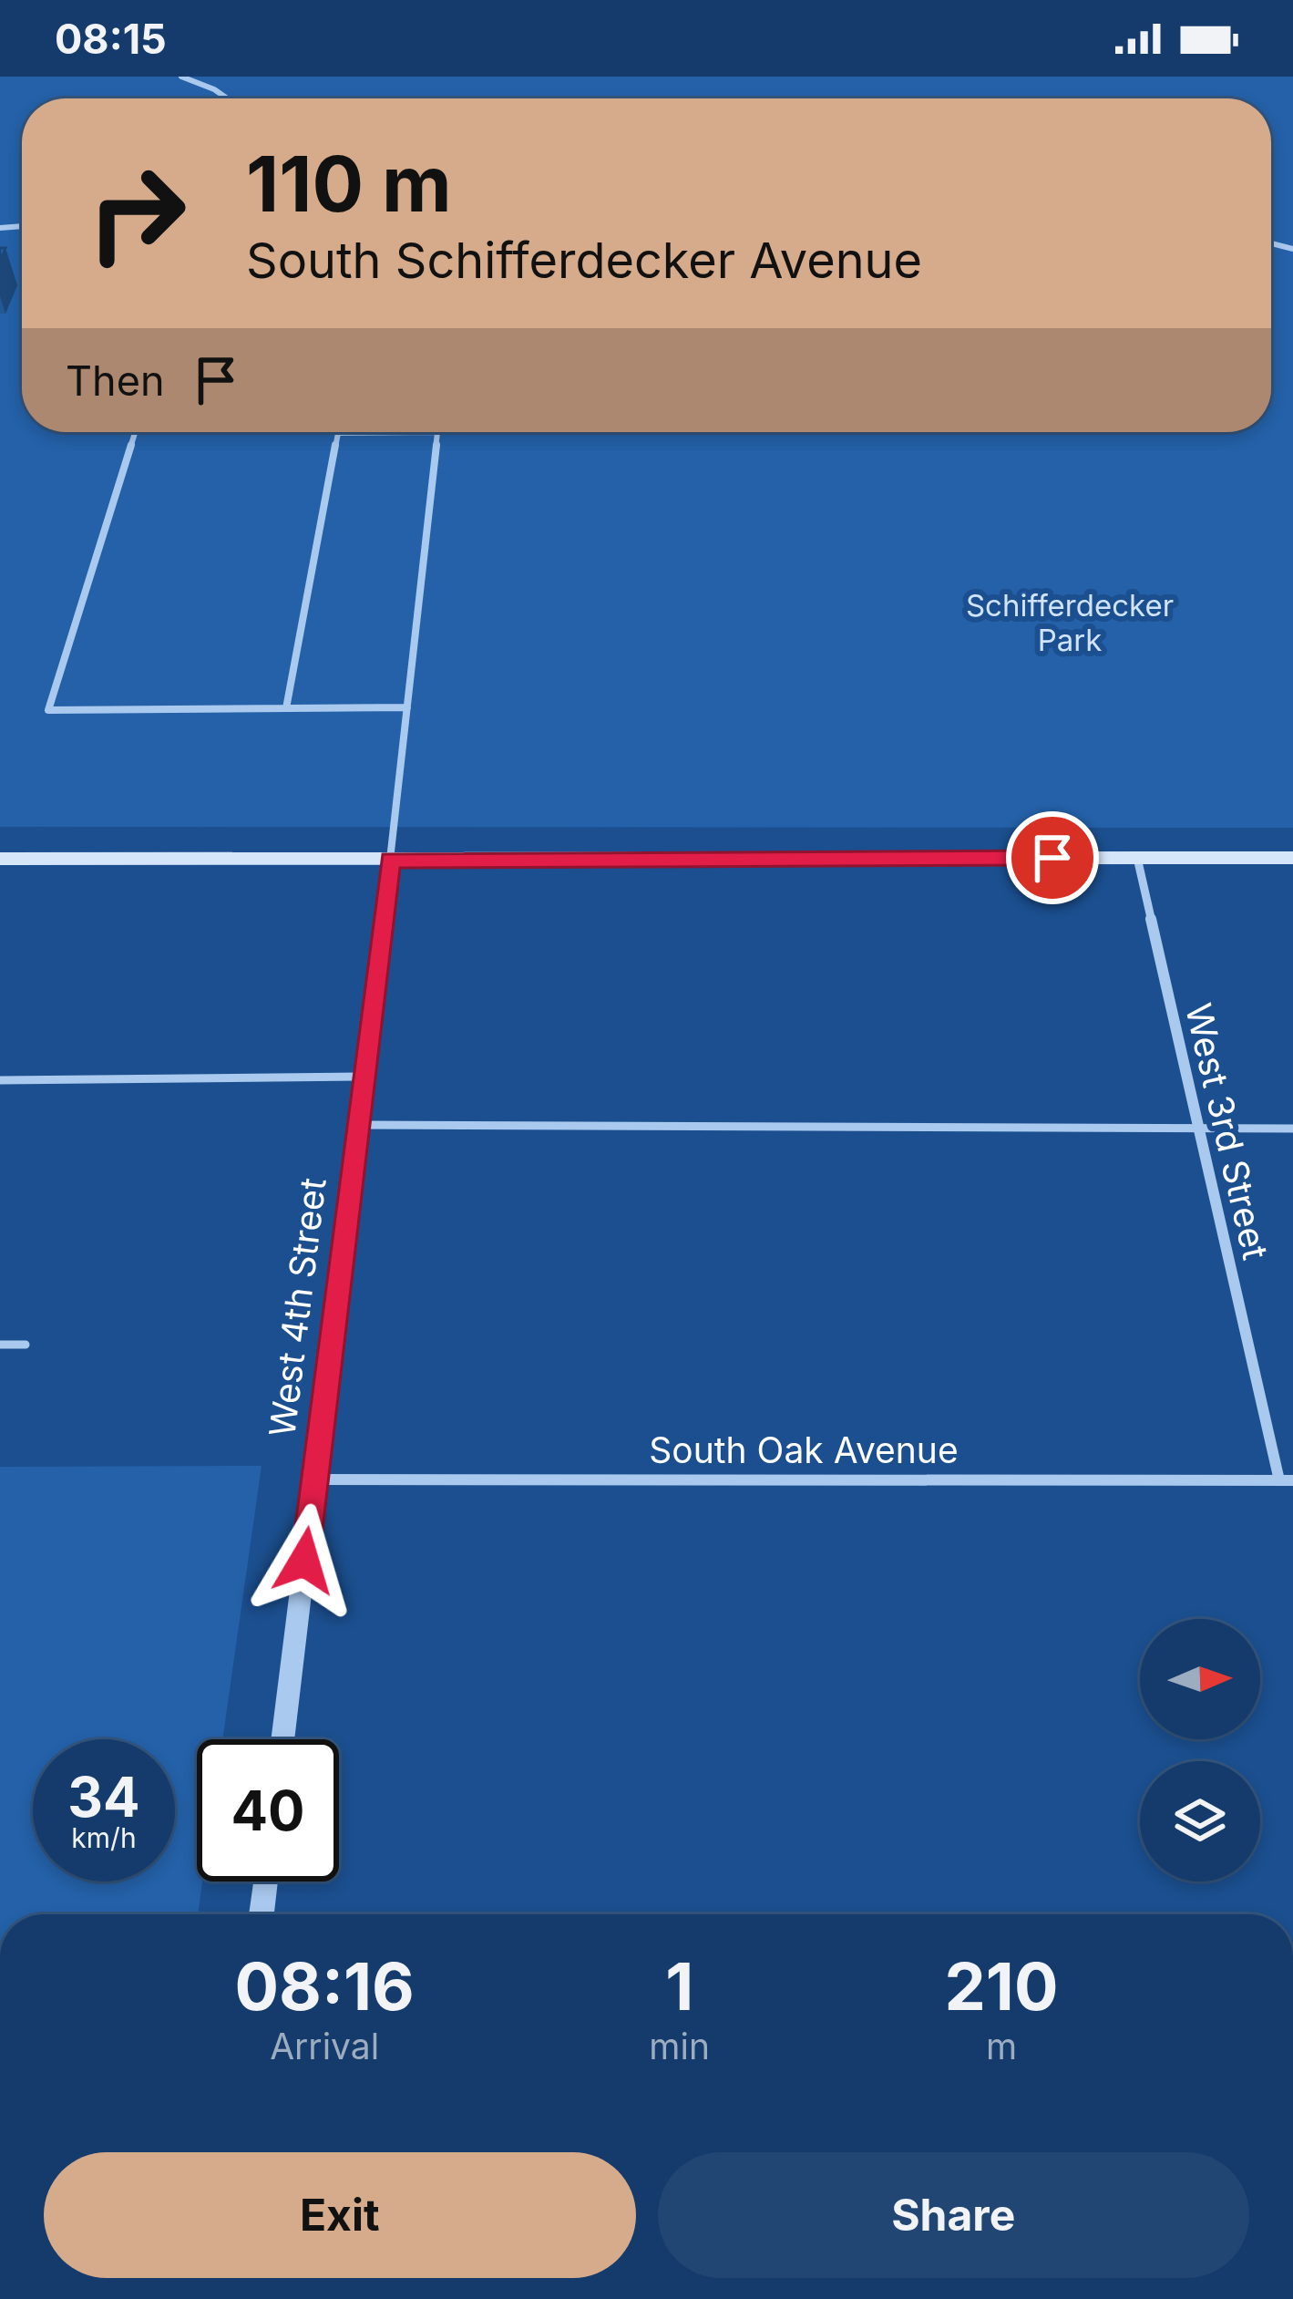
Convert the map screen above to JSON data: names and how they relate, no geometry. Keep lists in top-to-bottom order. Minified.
{"streets":{"street":["West 3rd Street","West 4th Street","South Oak Avenue"]},"crossings":[["West 3rd Street","South Oak Avenue"],["West 4th Street","South Oak Avenue"]],"parks":["Schifferdecker Park"],"north":"right","page":{"status":"08:15","turn":["110 m","South Schifferdecker Avenue"],"then":"Then","speed":"34 km/h","limit":"40","eta":["08:16","Arrival","1","min","210","m"],"buttons":["Exit","Share"]}}
